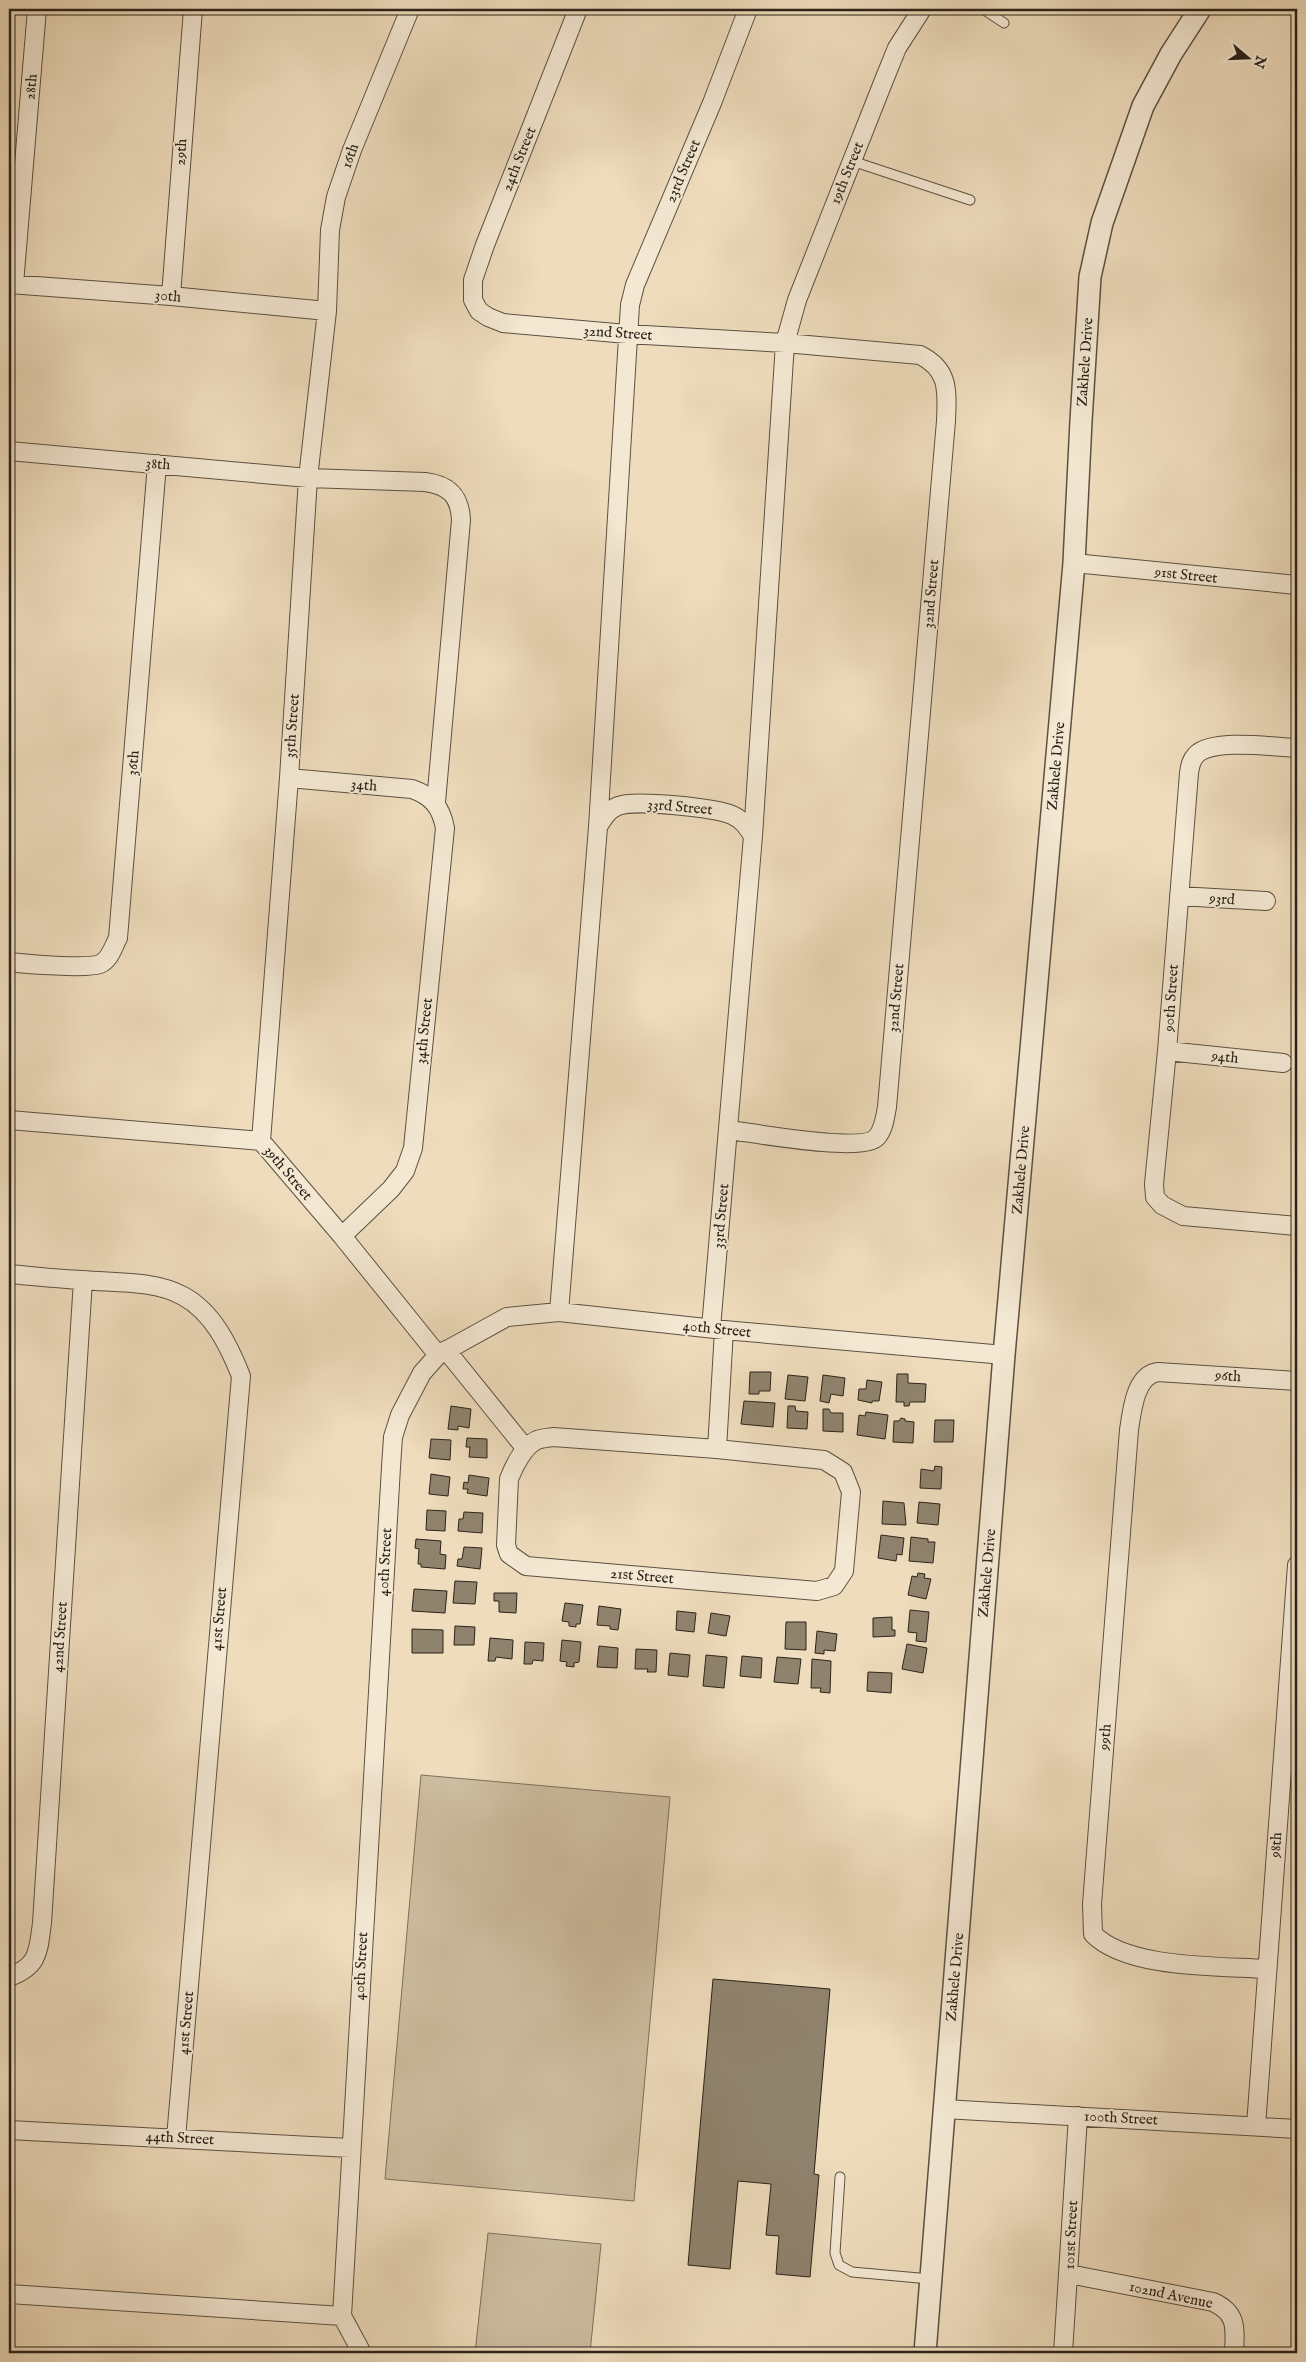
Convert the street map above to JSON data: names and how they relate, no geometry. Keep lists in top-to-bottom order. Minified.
{"streets":{"street":["28th","29th","16th","24th Street","23rd Street","19th Street","30th","32nd Street","Zakhele Drive","38th","91st Street","35th Street","36th","34th","33rd Street","93rd","90th Street","34th Street","94th","39th Street","40th Street","96th","21st Street","41st Street","42nd Street","99th","98th","100th Street","44th Street","101st Street","102nd Avenue"]},"crossings":[["28th","30th"],["29th","30th"],["16th","30th"],["16th","35th Street"],["24th Street","32nd Street"],["23rd Street","32nd Street"],["23rd Street","33rd Street"],["19th Street","32nd Street"],["19th Street","33rd Street"],["30th","35th Street"],["32nd Street","33rd Street"],["Zakhele Drive","91st Street"],["Zakhele Drive","40th Street"],["Zakhele Drive","100th Street"],["38th","35th Street"],["38th","36th"],["38th","34th"],["38th","34th Street"],["35th Street","34th"],["35th Street","39th Street"],["34th","34th Street"],["33rd Street","40th Street"],["33rd Street","21st Street"],["93rd","90th Street"],["90th Street","94th"],["34th Street","39th Street"],["39th Street","40th Street"],["39th Street","21st Street"],["40th Street","44th Street"],["96th","99th"],["41st Street","42nd Street"],["41st Street","44th Street"],["99th","98th"],["98th","100th Street"],["100th Street","101st Street"],["101st Street","102nd Avenue"]],"north":"right"}
